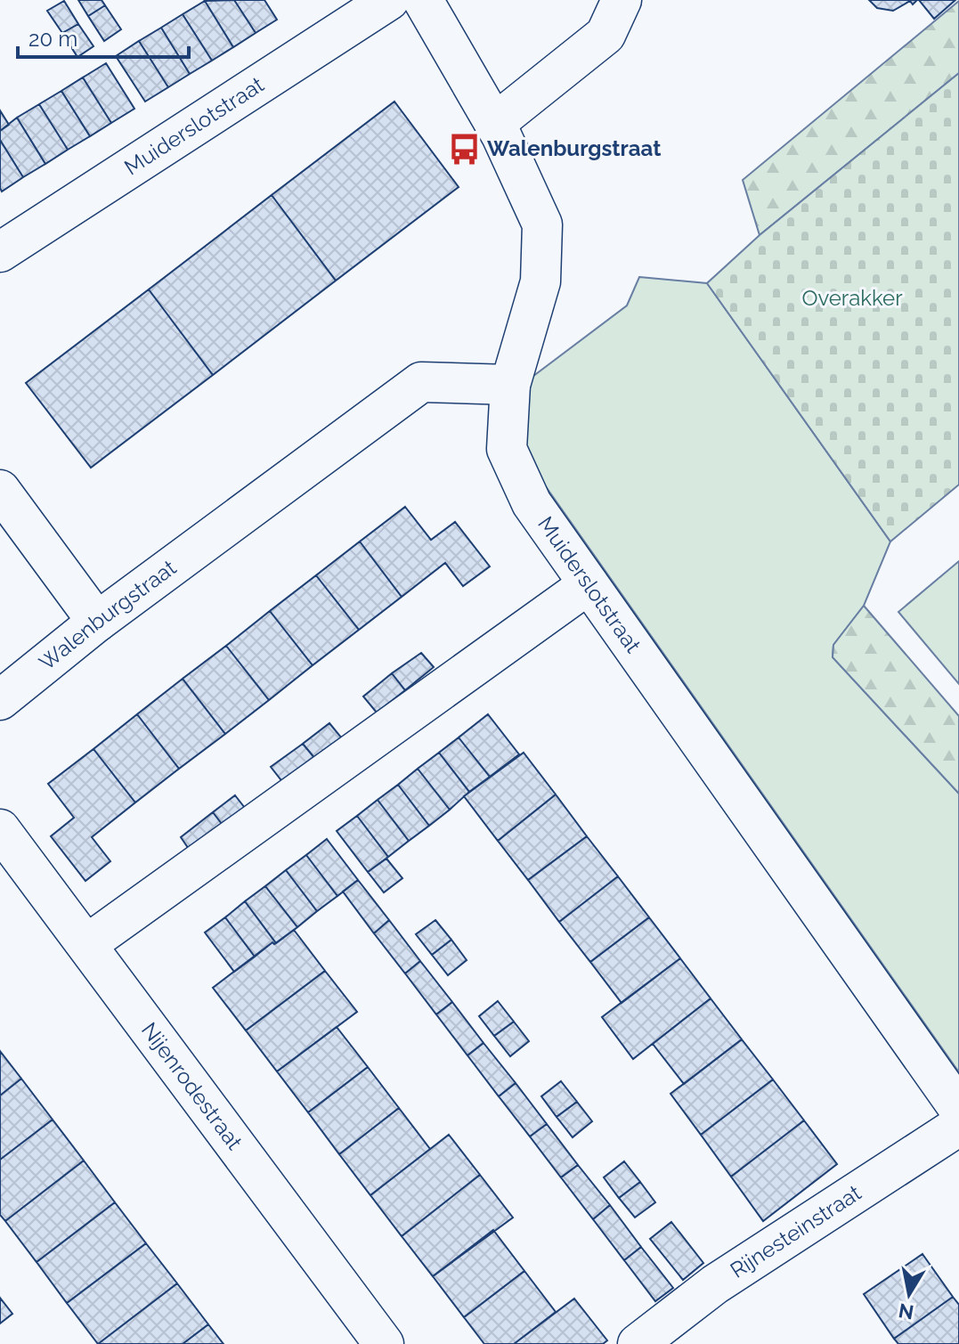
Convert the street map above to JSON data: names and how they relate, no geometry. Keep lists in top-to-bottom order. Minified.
{"streets":{"street":["Muiderslotstraat","Walenburgstraat","Nijenrodestraat","Rijnesteinstraat"]},"crossings":[["Muiderslotstraat","Walenburgstraat"]],"parks":["Overakker"],"places":{"bus stop":["Walenburgstraat"]},"scale_bar":"20 m","north":"bottom"}
